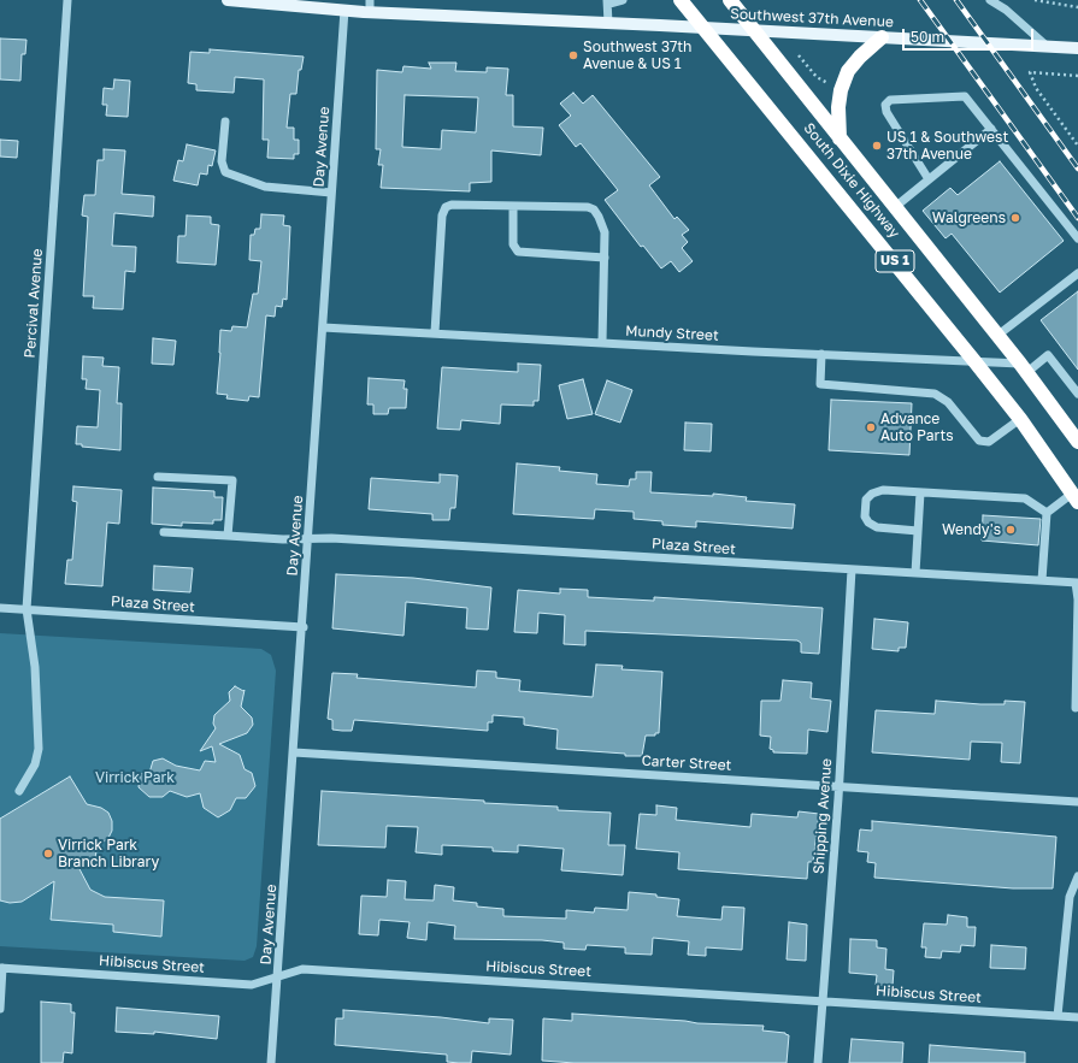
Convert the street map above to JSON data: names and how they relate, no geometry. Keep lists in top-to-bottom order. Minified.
{"streets":{"highway":["South Dixie Highway","US 1"],"main road":["Southwest 37th Avenue"],"street":["Day Avenue","Percival Avenue","Mundy Street","Plaza Street","Carter Street","Shipping Avenue","Hibiscus Street"]},"crossings":[["Southwest 37th Avenue","Day Avenue"],["Southwest 37th Avenue","South Dixie Highway"],["Day Avenue","Mundy Street"],["Day Avenue","Plaza Street"],["Day Avenue","Carter Street"],["Day Avenue","Hibiscus Street"],["South Dixie Highway","Mundy Street"],["Percival Avenue","Plaza Street"],["Plaza Street","Shipping Avenue"],["Carter Street","Shipping Avenue"],["Shipping Avenue","Hibiscus Street"]],"parks":["Virrick Park"],"places":["Southwest 37th Avenue & US 1","US 1 & Southwest 37th Avenue","Walgreens","Advance Auto Parts","Wendy's","Virrick Park Branch Library"],"scale_bar":"50 m"}
